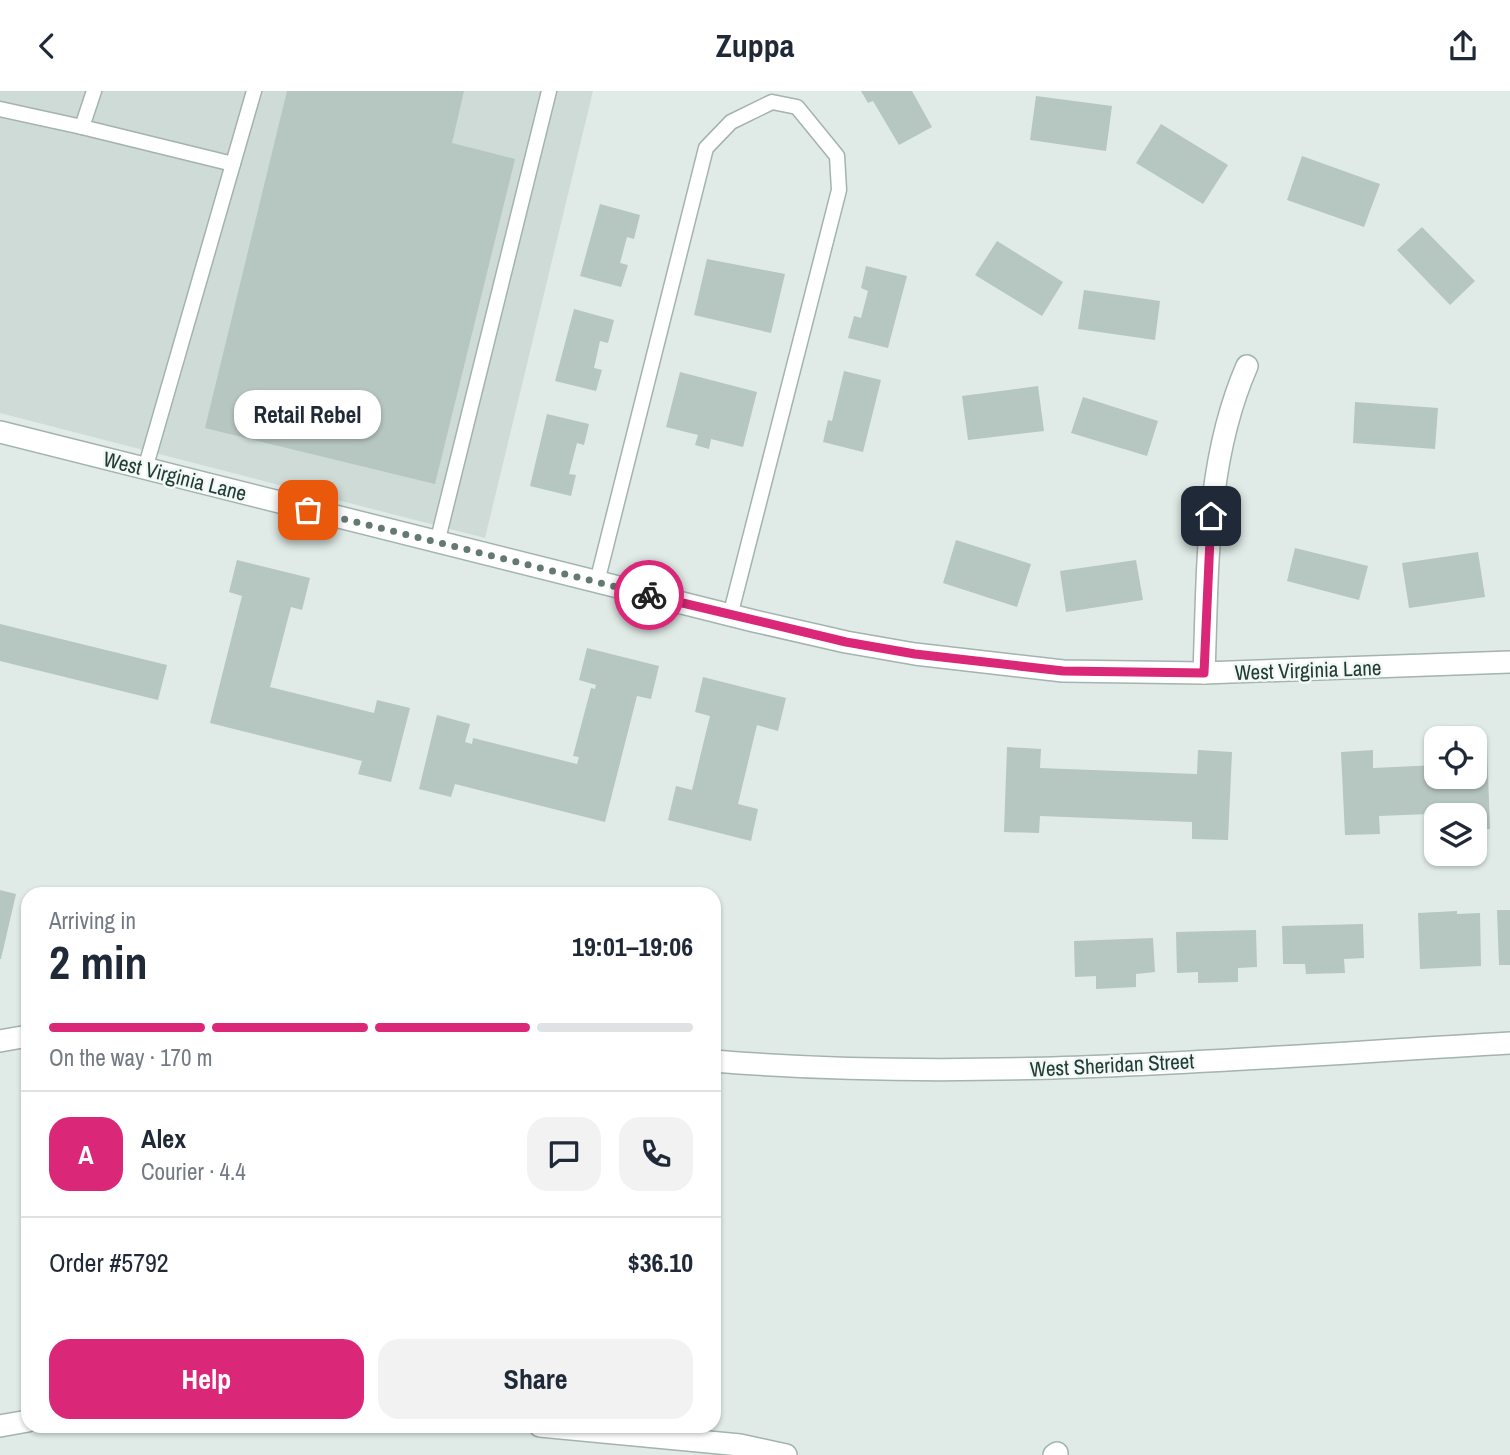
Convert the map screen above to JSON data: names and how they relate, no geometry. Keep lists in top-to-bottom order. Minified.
{"streets":{"street":["West Virginia Lane","West Sheridan Street"]},"places":["Retail Rebel"],"page":{"header":"Zuppa","bubble":"Retail Rebel","heading":["2 min","Arriving in","19:01–19:06"],"panel":["Alex","Courier · 4.4","Order #5792","$36.10"],"bar":"On the way · 170 m","round":"A","buttons":["Help","Share"]}}
